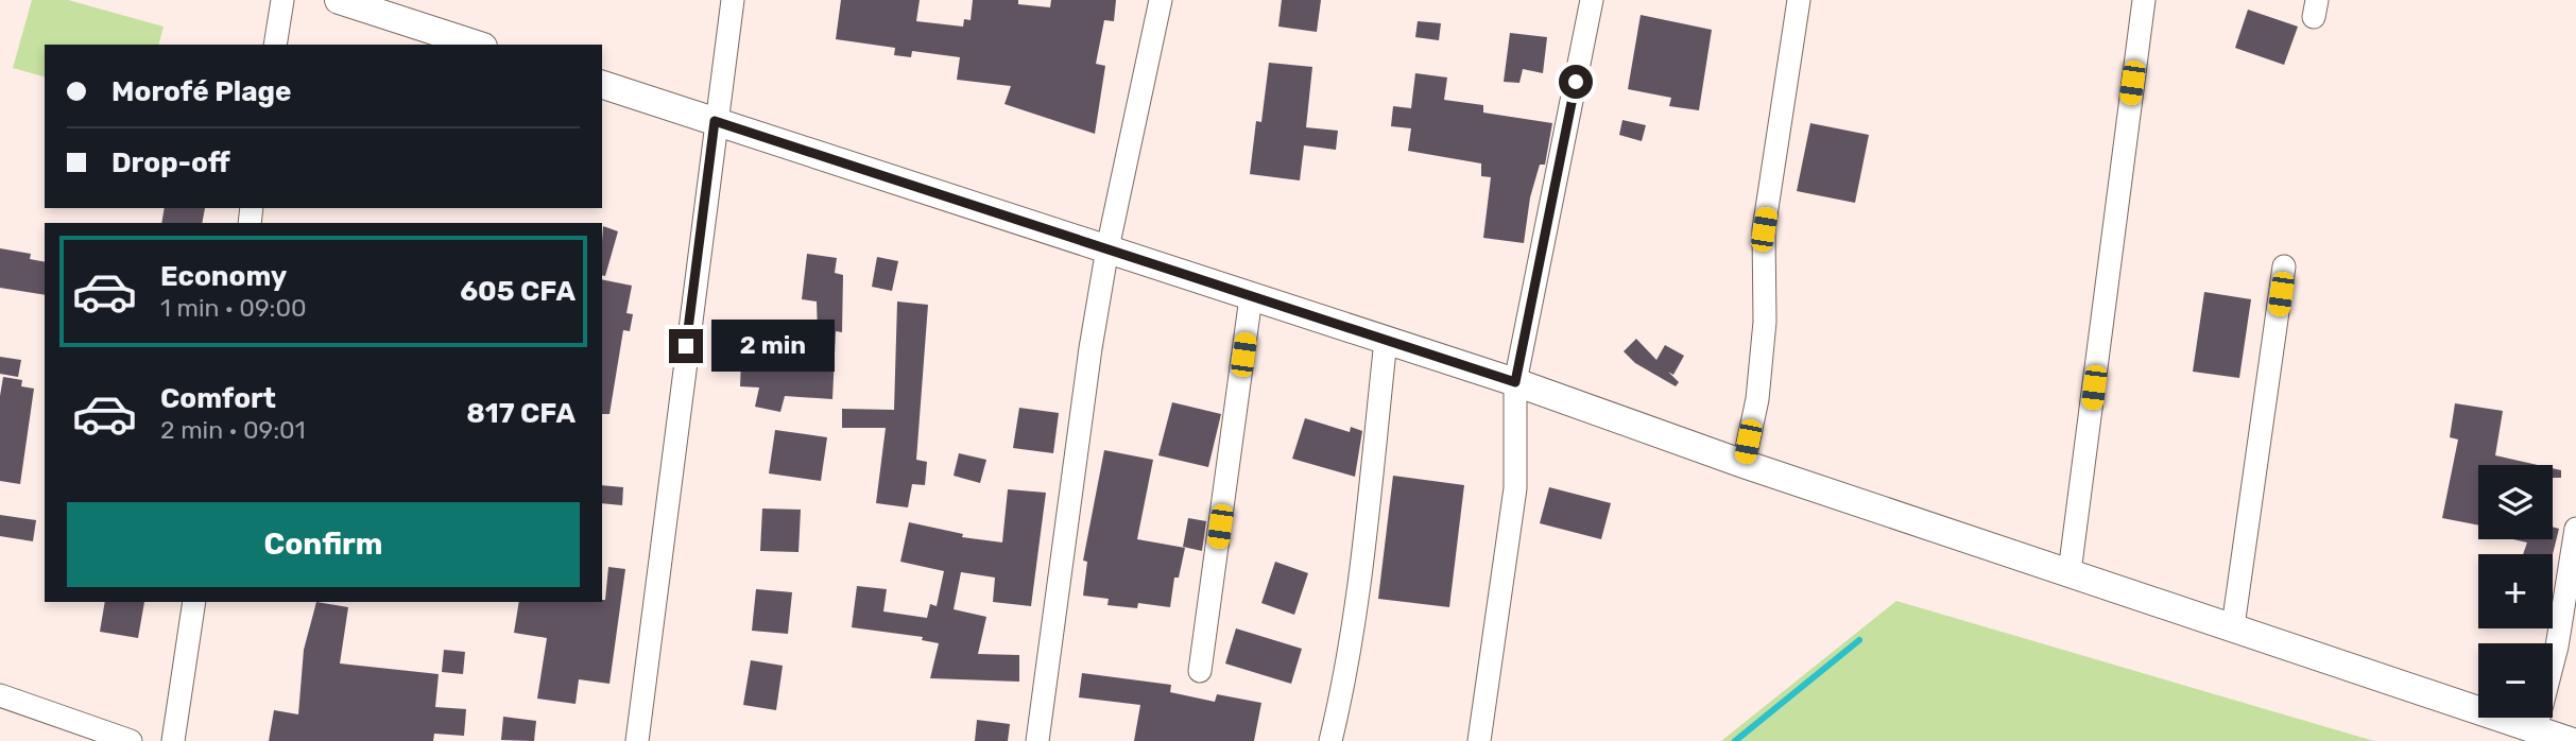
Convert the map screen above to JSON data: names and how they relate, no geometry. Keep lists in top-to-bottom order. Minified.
{"page":{"banner":["Morofé Plage","Drop-off"],"list":[{"name":"Economy","note":"1 min · 09:00","value":"605 CFA"},{"name":"Comfort","note":"2 min · 09:01","value":"817 CFA"}],"bubble":"2 min","map_buttons":["+","−"],"buttons":"Confirm"}}
